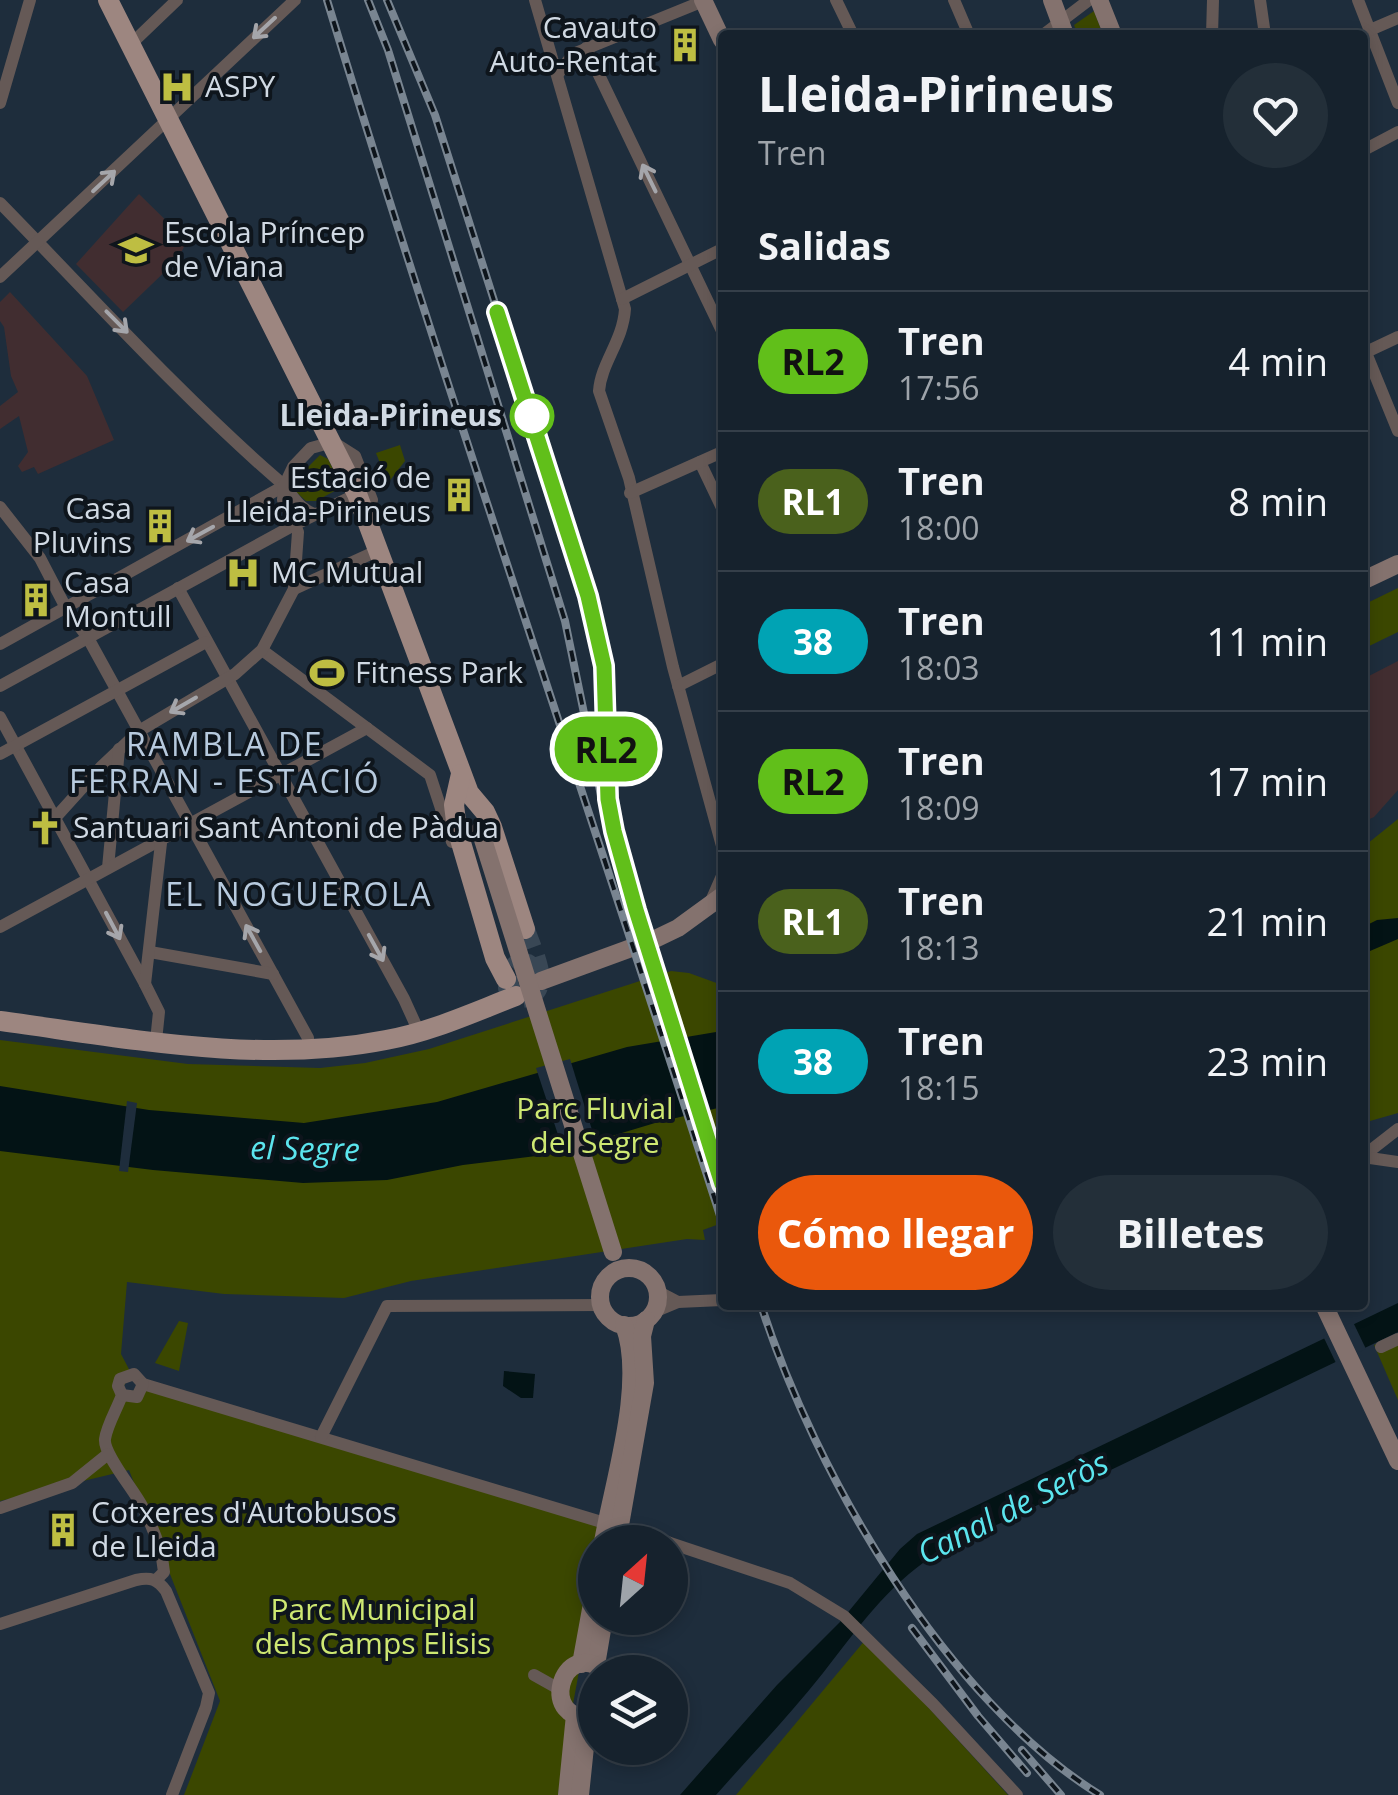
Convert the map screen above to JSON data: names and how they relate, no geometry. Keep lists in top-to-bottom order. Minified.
{"districts":["RAMBLA DE FERRAN - ESTACIÓ","EL NOGUEROLA"],"water":["el Segre","Canal de Seròs"],"parks":["Parc Fluvial del Segre","Parc Municipal dels Camps Elisis"],"places":{"building":["Cavauto Auto-Rentat","Estació de Lleida-Pirineus","Casa Pluvins","Casa Montull","Cotxeres d'Autobusos de Lleida"],"hospital":["ASPY","MC Mutual"],"school or university":["Escola Príncep de Viana"],"other":["Lleida-Pirineus"],"sports":["Fitness Park"],"church":["Santuari Sant Antoni de Pàdua"]},"north":"top right","page":{"on_map":"RL2","heading":[["Lleida-Pirineus","Tren"],"Salidas"],"list":[{"mark":"RL2","name":"Tren","note":"17:56","value":"4 min"},{"mark":"RL1","name":"Tren","note":"18:00","value":"8 min"},{"mark":"38","name":"Tren","note":"18:03","value":"11 min"},{"mark":"RL2","name":"Tren","note":"18:09","value":"17 min"},{"mark":"RL1","name":"Tren","note":"18:13","value":"21 min"},{"mark":"38","name":"Tren","note":"18:15","value":"23 min"}],"buttons":["Cómo llegar","Billetes"]}}
